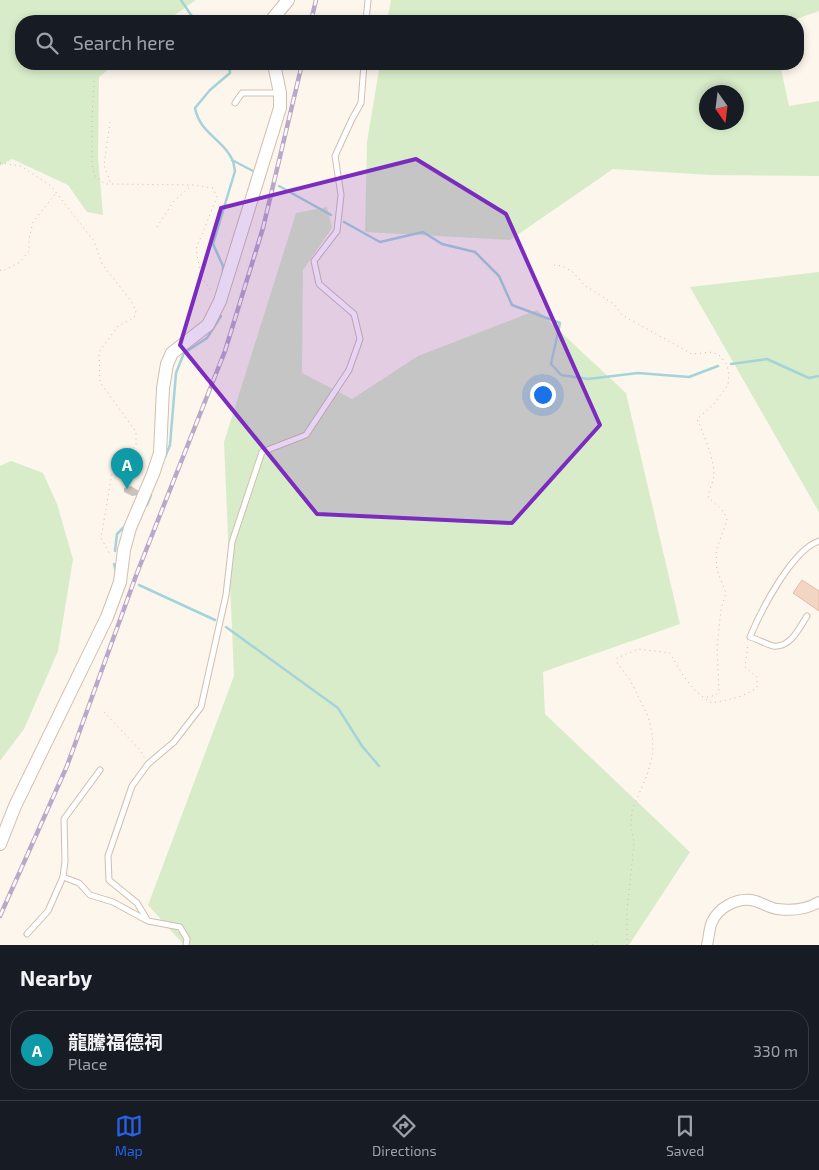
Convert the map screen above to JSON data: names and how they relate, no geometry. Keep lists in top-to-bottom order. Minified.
{"north":"bottom","page":{"search":"Search here","pins":"A","heading":"Nearby","list":[{"mark":"A","name":"龍騰福德祠","note":"Place","value":"330 m"}],"nav":["Map","Directions","Saved"]}}
